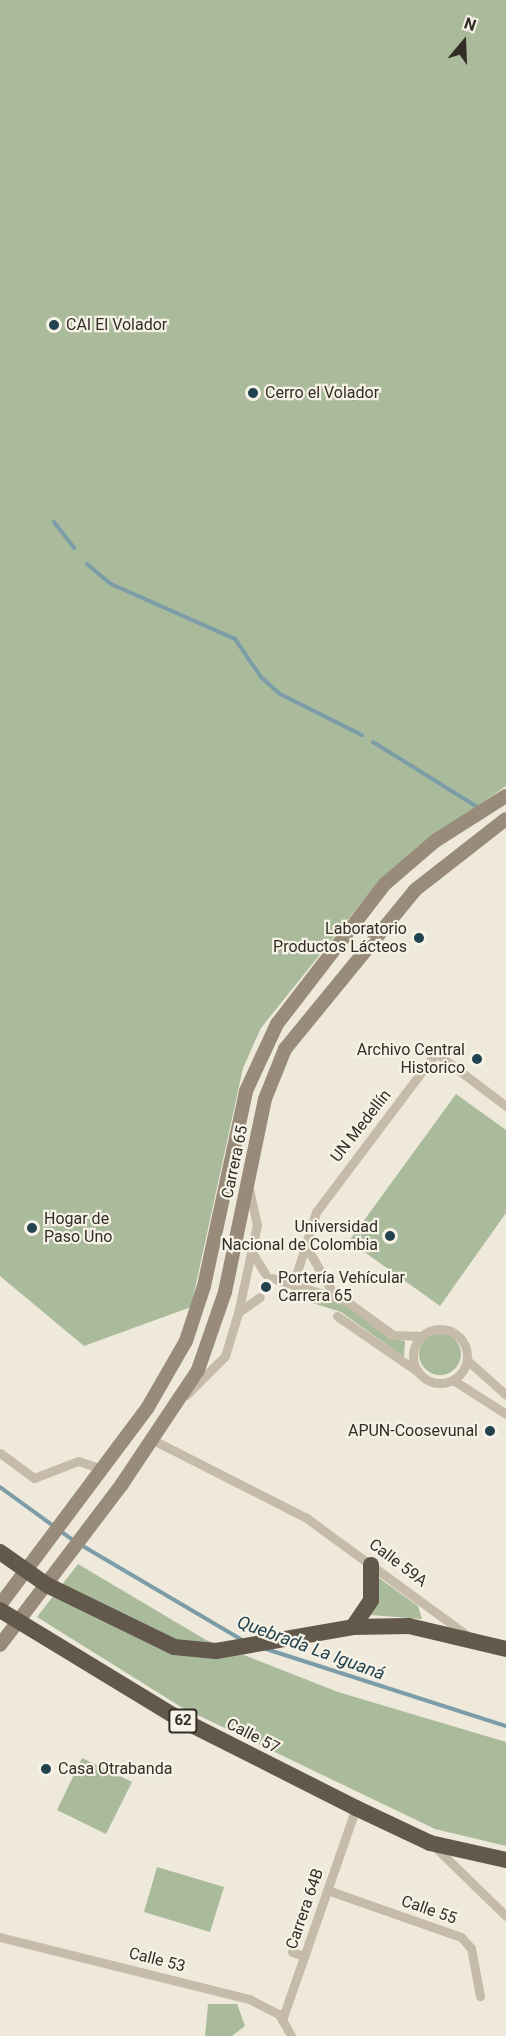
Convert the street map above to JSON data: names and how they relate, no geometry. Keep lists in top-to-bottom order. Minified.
{"streets":{"highway":["62","Calle 57"],"main road":["Carrera 65"],"street":["UN Medellín","Calle 59A","Carrera 64B","Calle 55","Calle 53"]},"crossings":[["Carrera 65","Calle 59A"],["Carrera 65","Calle 57"],["Calle 57","Carrera 64B"],["Carrera 64B","Calle 55"],["Carrera 64B","Calle 53"]],"water":["Quebrada La Iguaná"],"places":["CAI El Volador","Cerro el Volador","Laboratorio Productos Lácteos","Archivo Central Historico","Hogar de Paso Uno","Universidad Nacional de Colombia","Portería Vehícular Carrera 65","APUN-Coosevunal","Casa Otrabanda"],"north":"top"}
